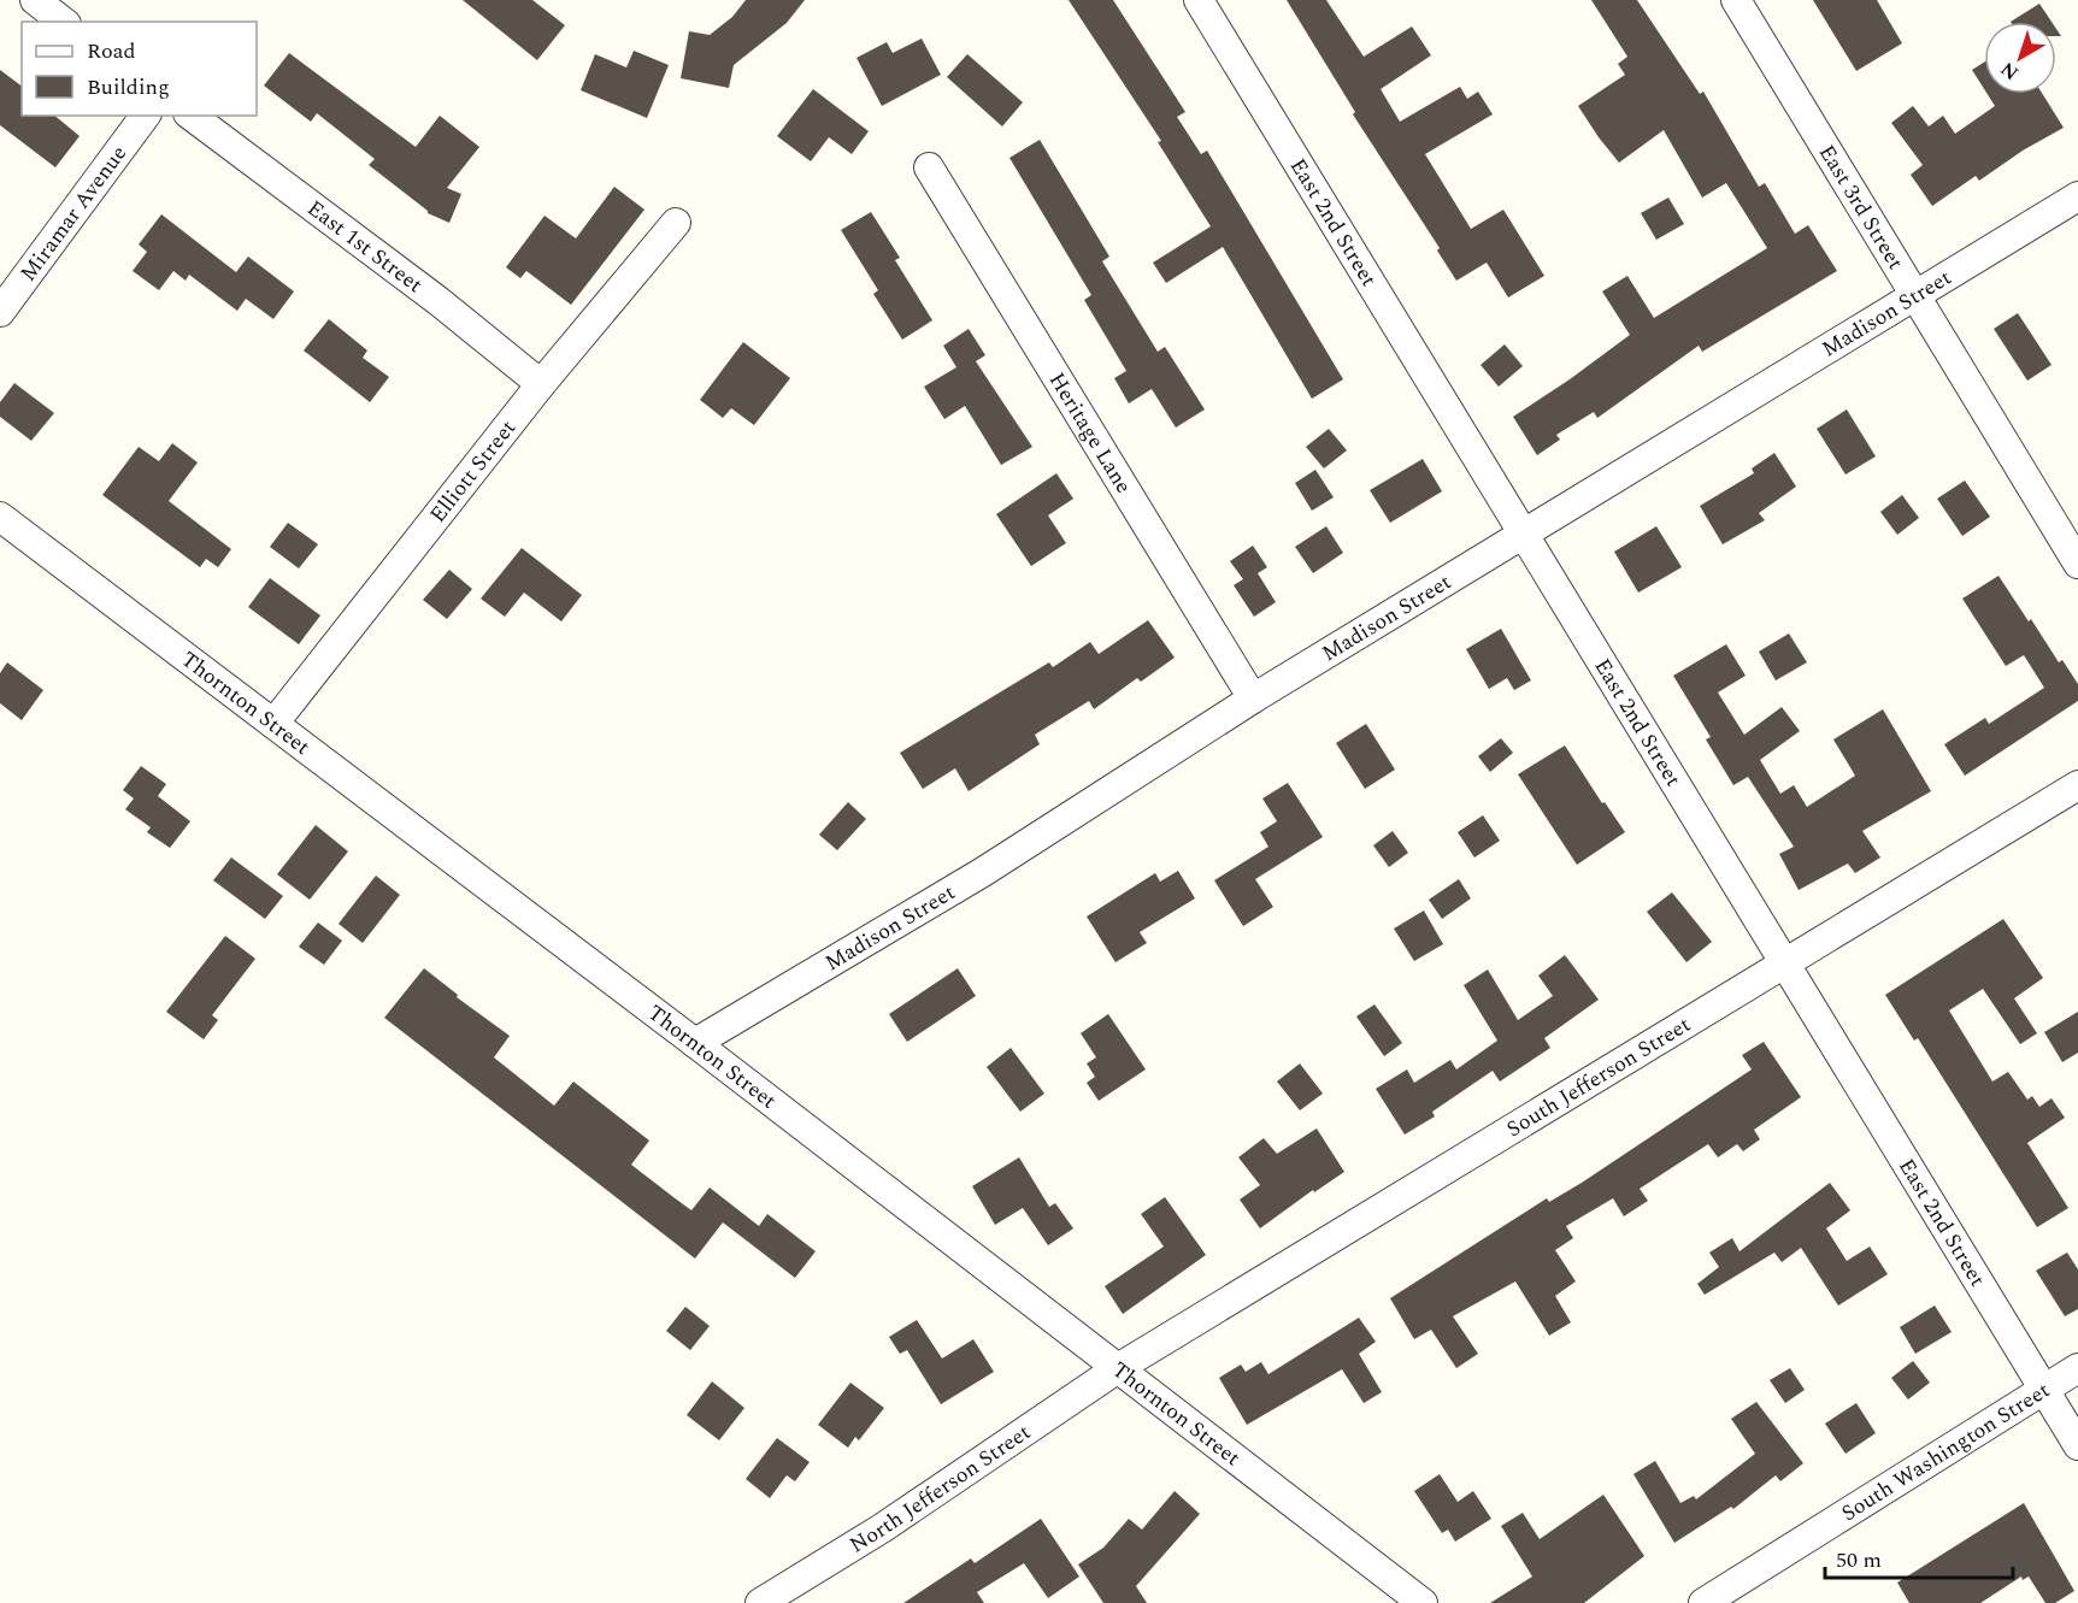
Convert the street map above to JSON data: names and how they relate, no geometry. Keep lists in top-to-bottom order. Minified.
{"streets":{"street":["East 3rd Street","Miramar Avenue","East 2nd Street","East 1st Street","Madison Street","Heritage Lane","Elliott Street","Thornton Street","South Jefferson Street","South Washington Street","North Jefferson Street"]},"crossings":[["East 3rd Street","Madison Street"],["East 2nd Street","Madison Street"],["East 2nd Street","South Jefferson Street"],["East 2nd Street","South Washington Street"],["East 1st Street","Elliott Street"],["Madison Street","Heritage Lane"],["Madison Street","Thornton Street"],["Elliott Street","Thornton Street"],["Thornton Street","South Jefferson Street"],["Thornton Street","North Jefferson Street"],["South Jefferson Street","North Jefferson Street"]],"legend":["Road","Building"],"scale_bar":"50 m","north":"bottom left"}
